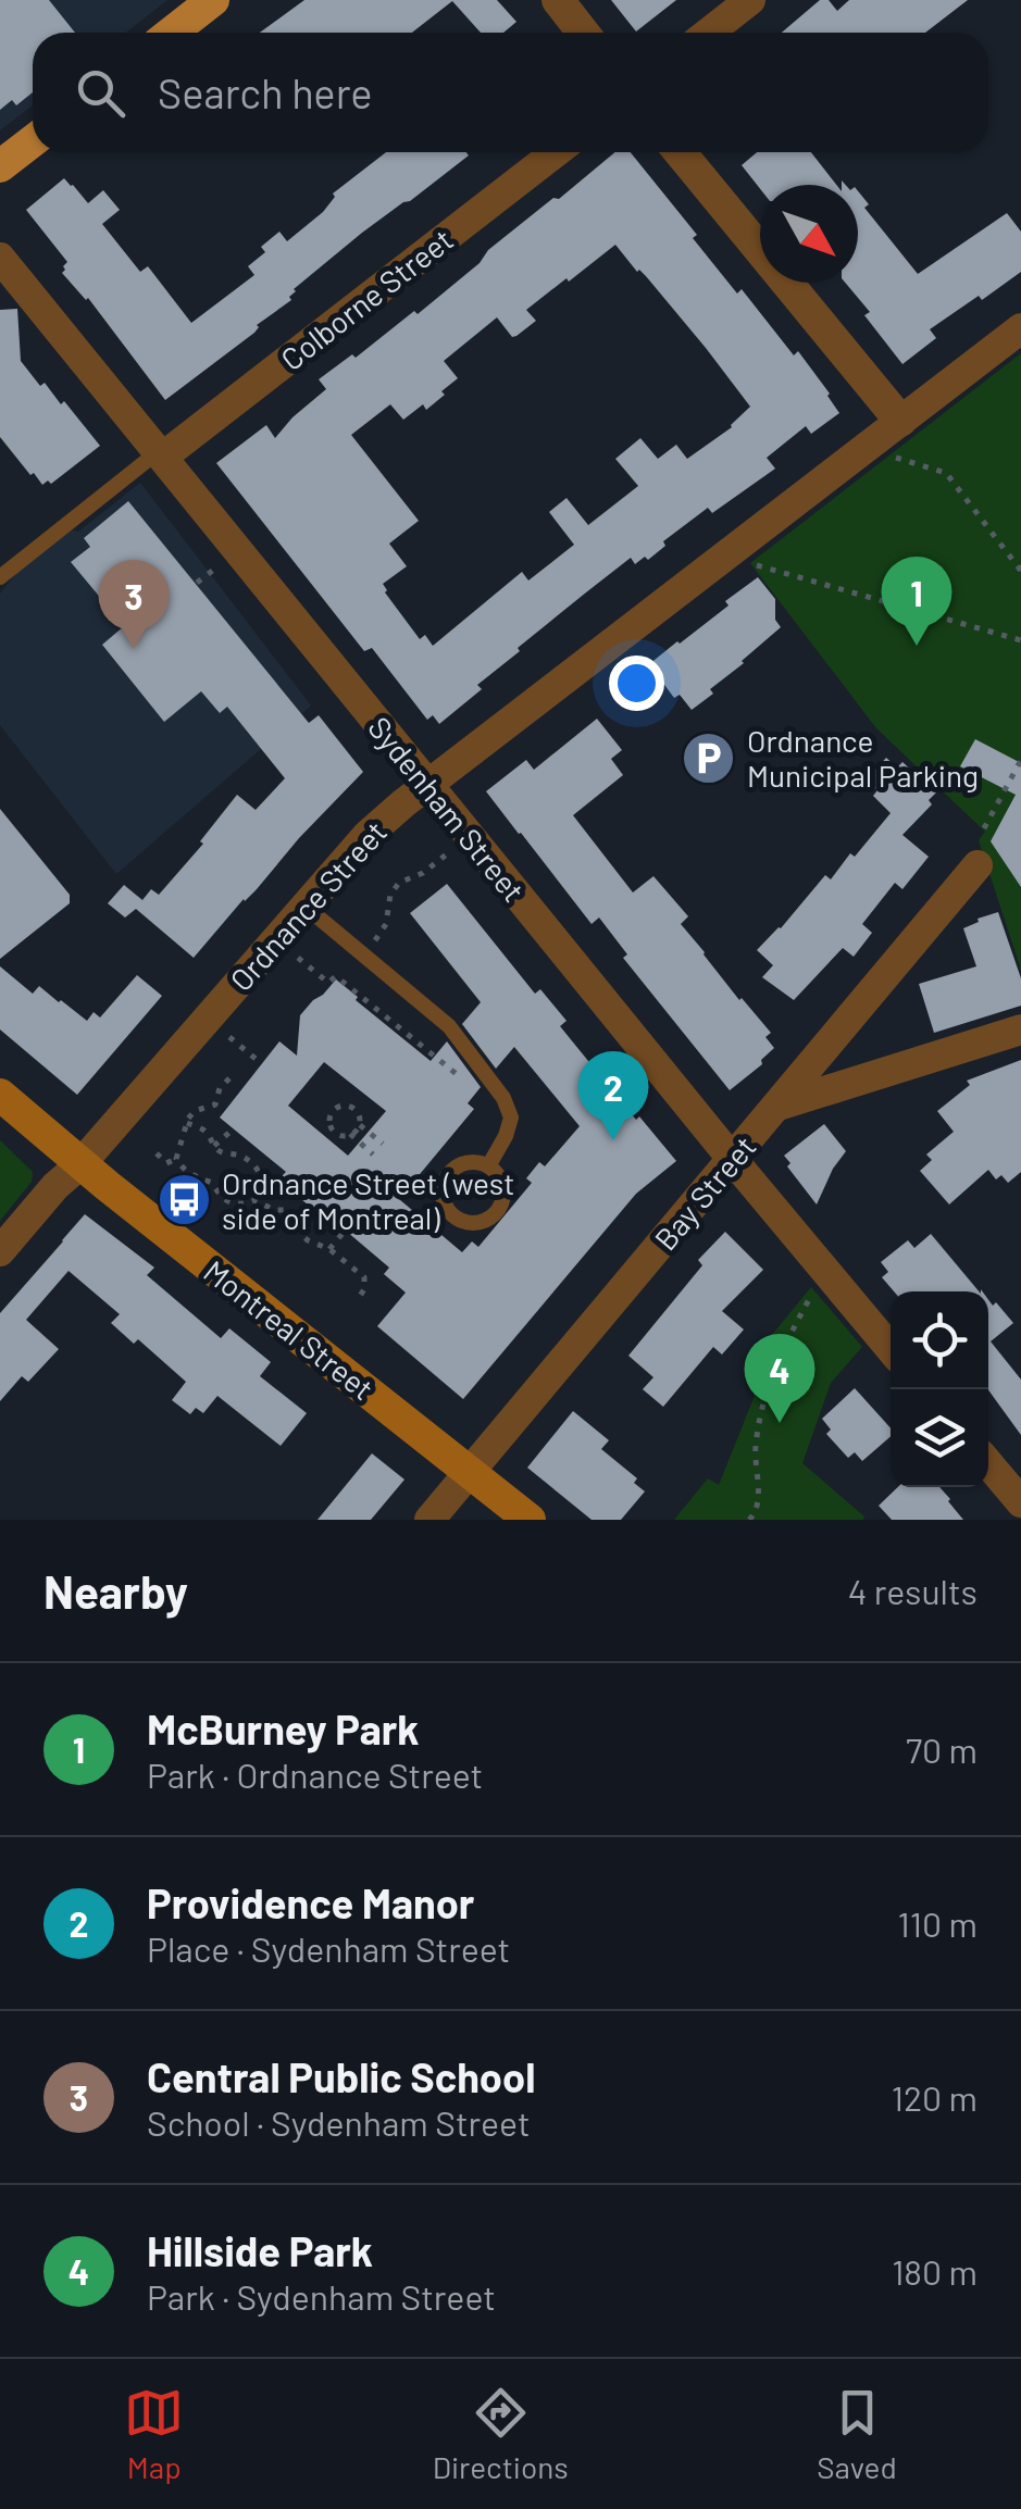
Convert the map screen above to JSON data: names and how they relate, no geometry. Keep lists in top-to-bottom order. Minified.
{"streets":{"main road":["Montreal Street"],"street":["Colborne Street","Sydenham Street","Ordnance Street","Bay Street"]},"crossings":[["Colborne Street","Sydenham Street"],["Sydenham Street","Ordnance Street"],["Sydenham Street","Bay Street"],["Ordnance Street","Montreal Street"],["Bay Street","Montreal Street"]],"places":{"parking":["Ordnance Municipal Parking"],"bus stop":["Ordnance Street (west side of Montreal)"]},"north":"bottom right","page":{"search":"Search here","pins":["1","3","2","4"],"heading":["Nearby","4 results"],"list":[{"mark":"1","name":"McBurney Park","note":"Park · Ordnance Street","value":"70 m"},{"mark":"2","name":"Providence Manor","note":"Place · Sydenham Street","value":"110 m"},{"mark":"3","name":"Central Public School","note":"School · Sydenham Street","value":"120 m"},{"mark":"4","name":"Hillside Park","note":"Park · Sydenham Street","value":"180 m"}],"nav":["Map","Directions","Saved"]}}
